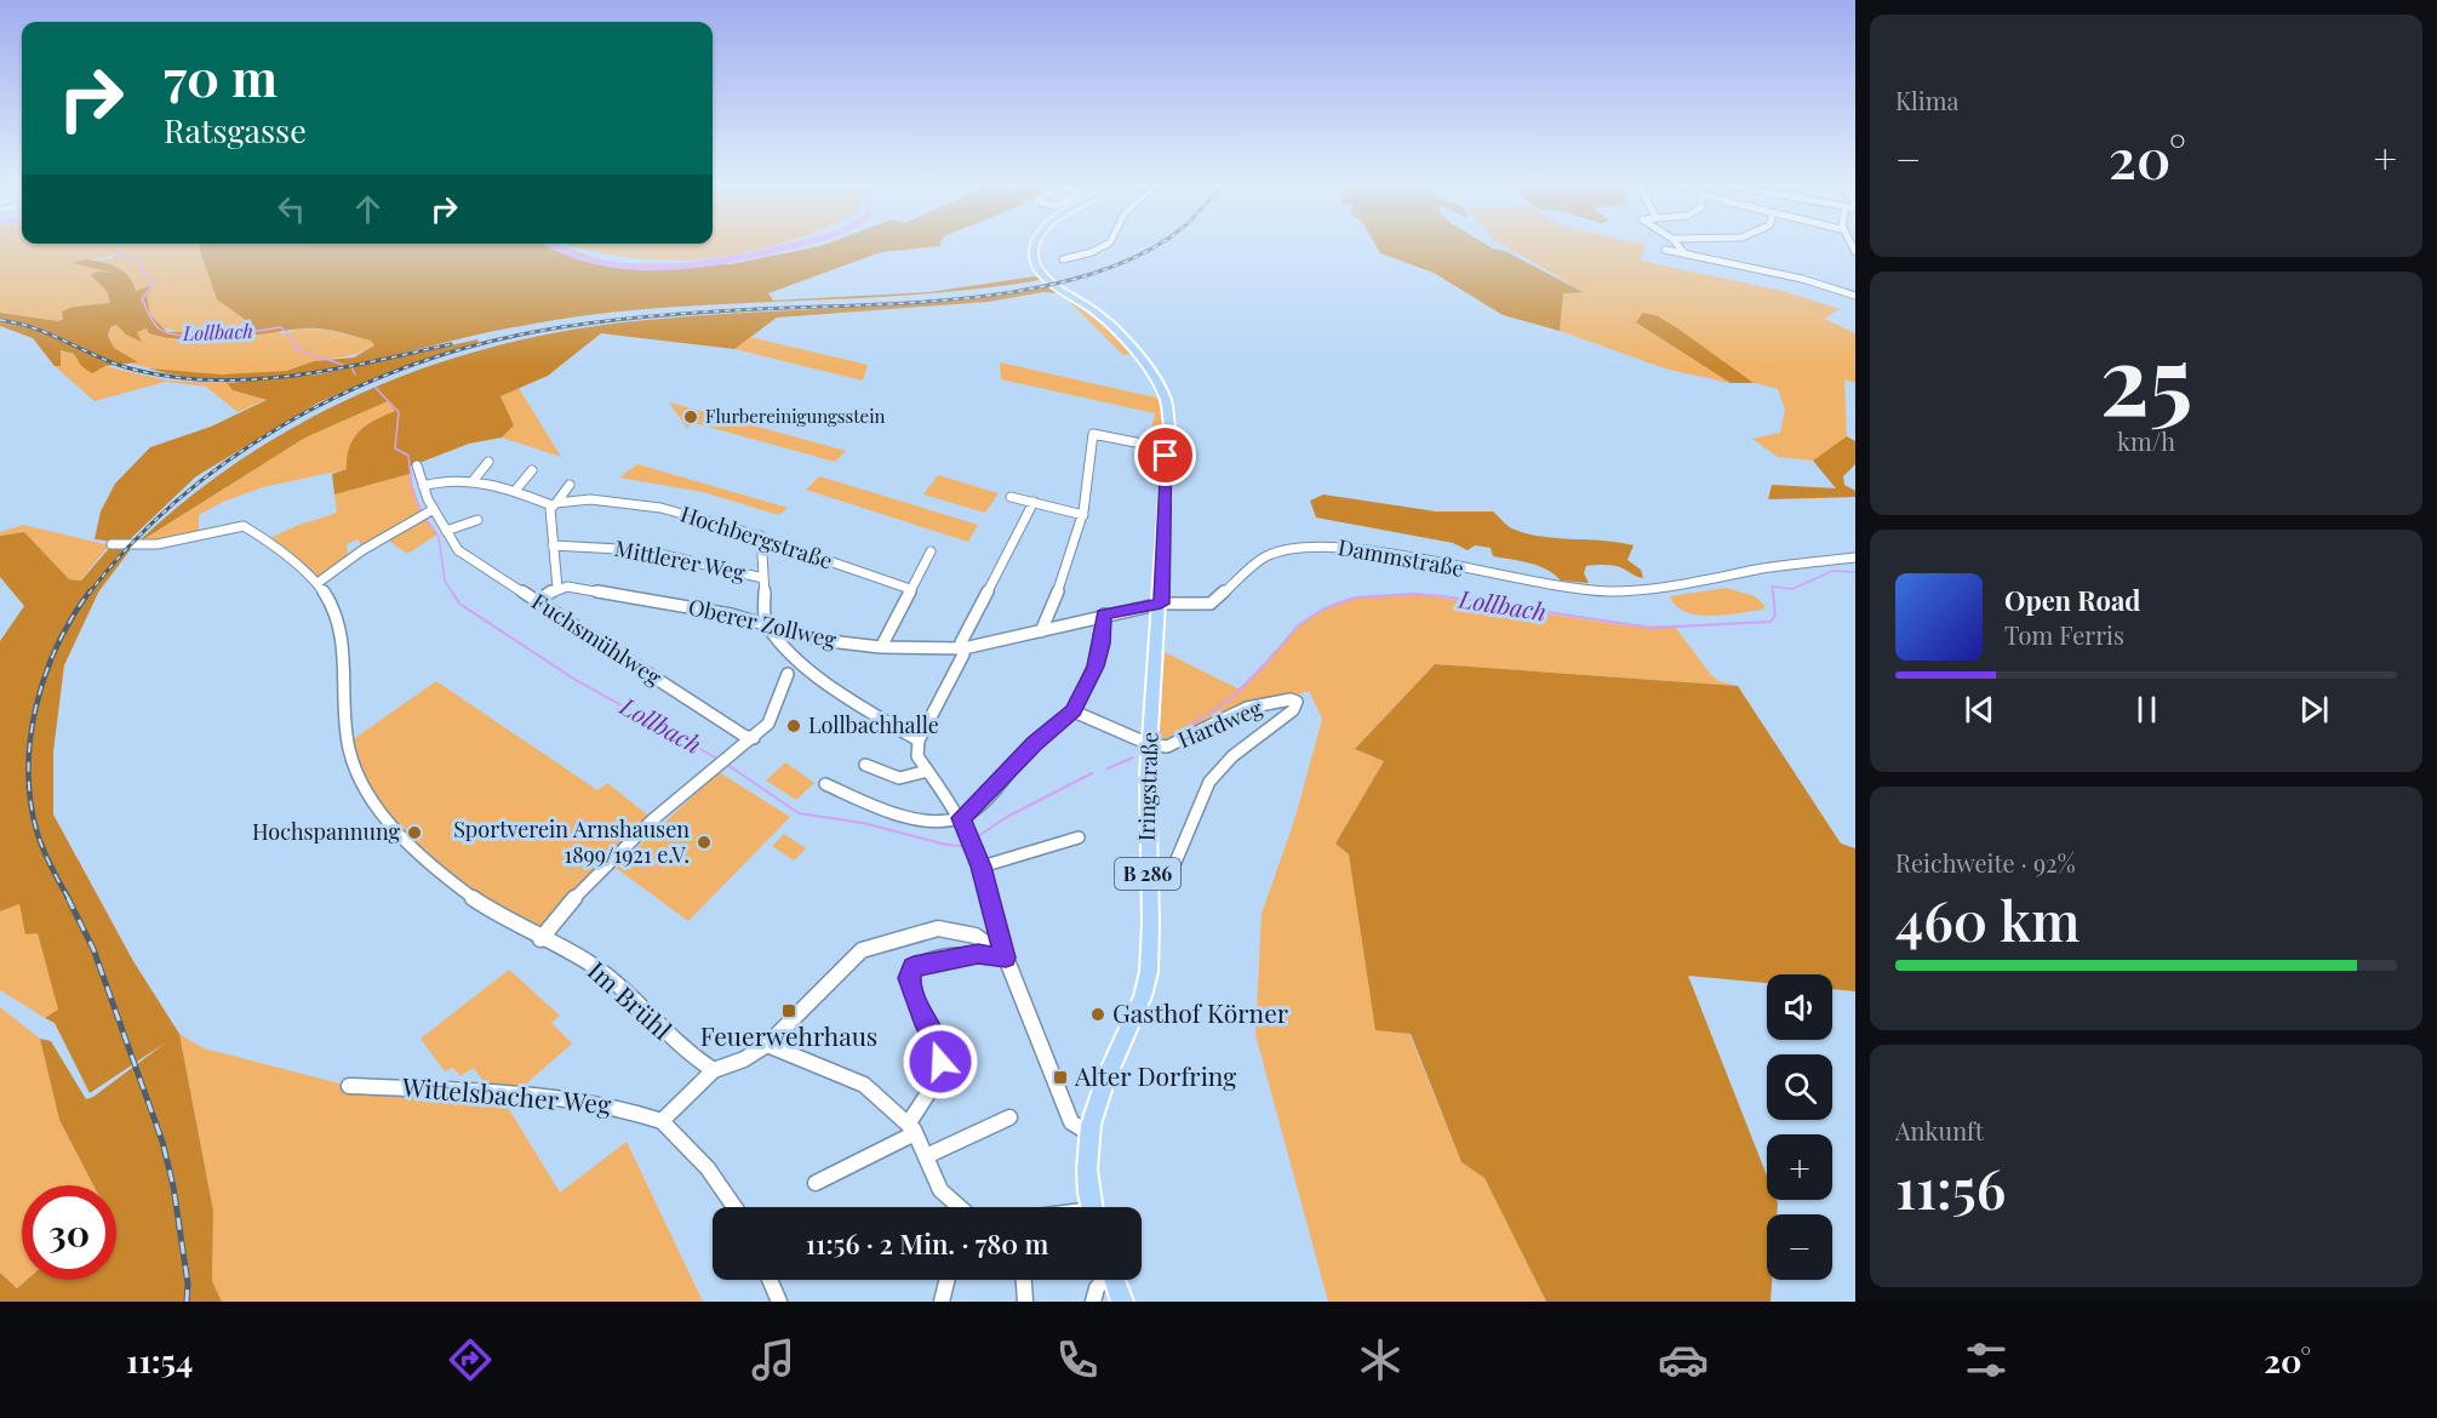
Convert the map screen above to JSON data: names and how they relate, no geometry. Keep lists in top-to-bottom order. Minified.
{"streets":{"main road":["Iringstraße","B 286"],"street":["Hochbergstraße","Dammstraße","Mittlerer Weg","Oberer Zollweg","Fuchsmühlweg","Hardweg","Im Brühl","Wittelsbacher Weg"]},"crossings":[["Dammstraße","Oberer Zollweg"],["Dammstraße","Iringstraße"],["Oberer Zollweg","Iringstraße"],["Hardweg","Iringstraße"],["Iringstraße","B 286"]],"water":["Lollbach"],"places":{"other":["Flurbereinigungsstein","Lollbachhalle","Hochspannung","Sportverein Arnshausen 1899/1921 e.V.","Gasthof Körner"],"transit":["Feuerwehrhaus","Alter Dorfring"]},"page":{"tile":["Klima",["25","km/h"],["Reichweite · 92%","460 km"],["Ankunft","11:56"]],"turn":["70 m","Ratsgasse"],"heat":["−","20°","+"],"song":["Open Road","Tom Ferris"],"map_buttons":["+","−"],"limit":"30","trip":"11:56 · 2 Min. · 780 m","tabs":["11:54","20°"]}}
